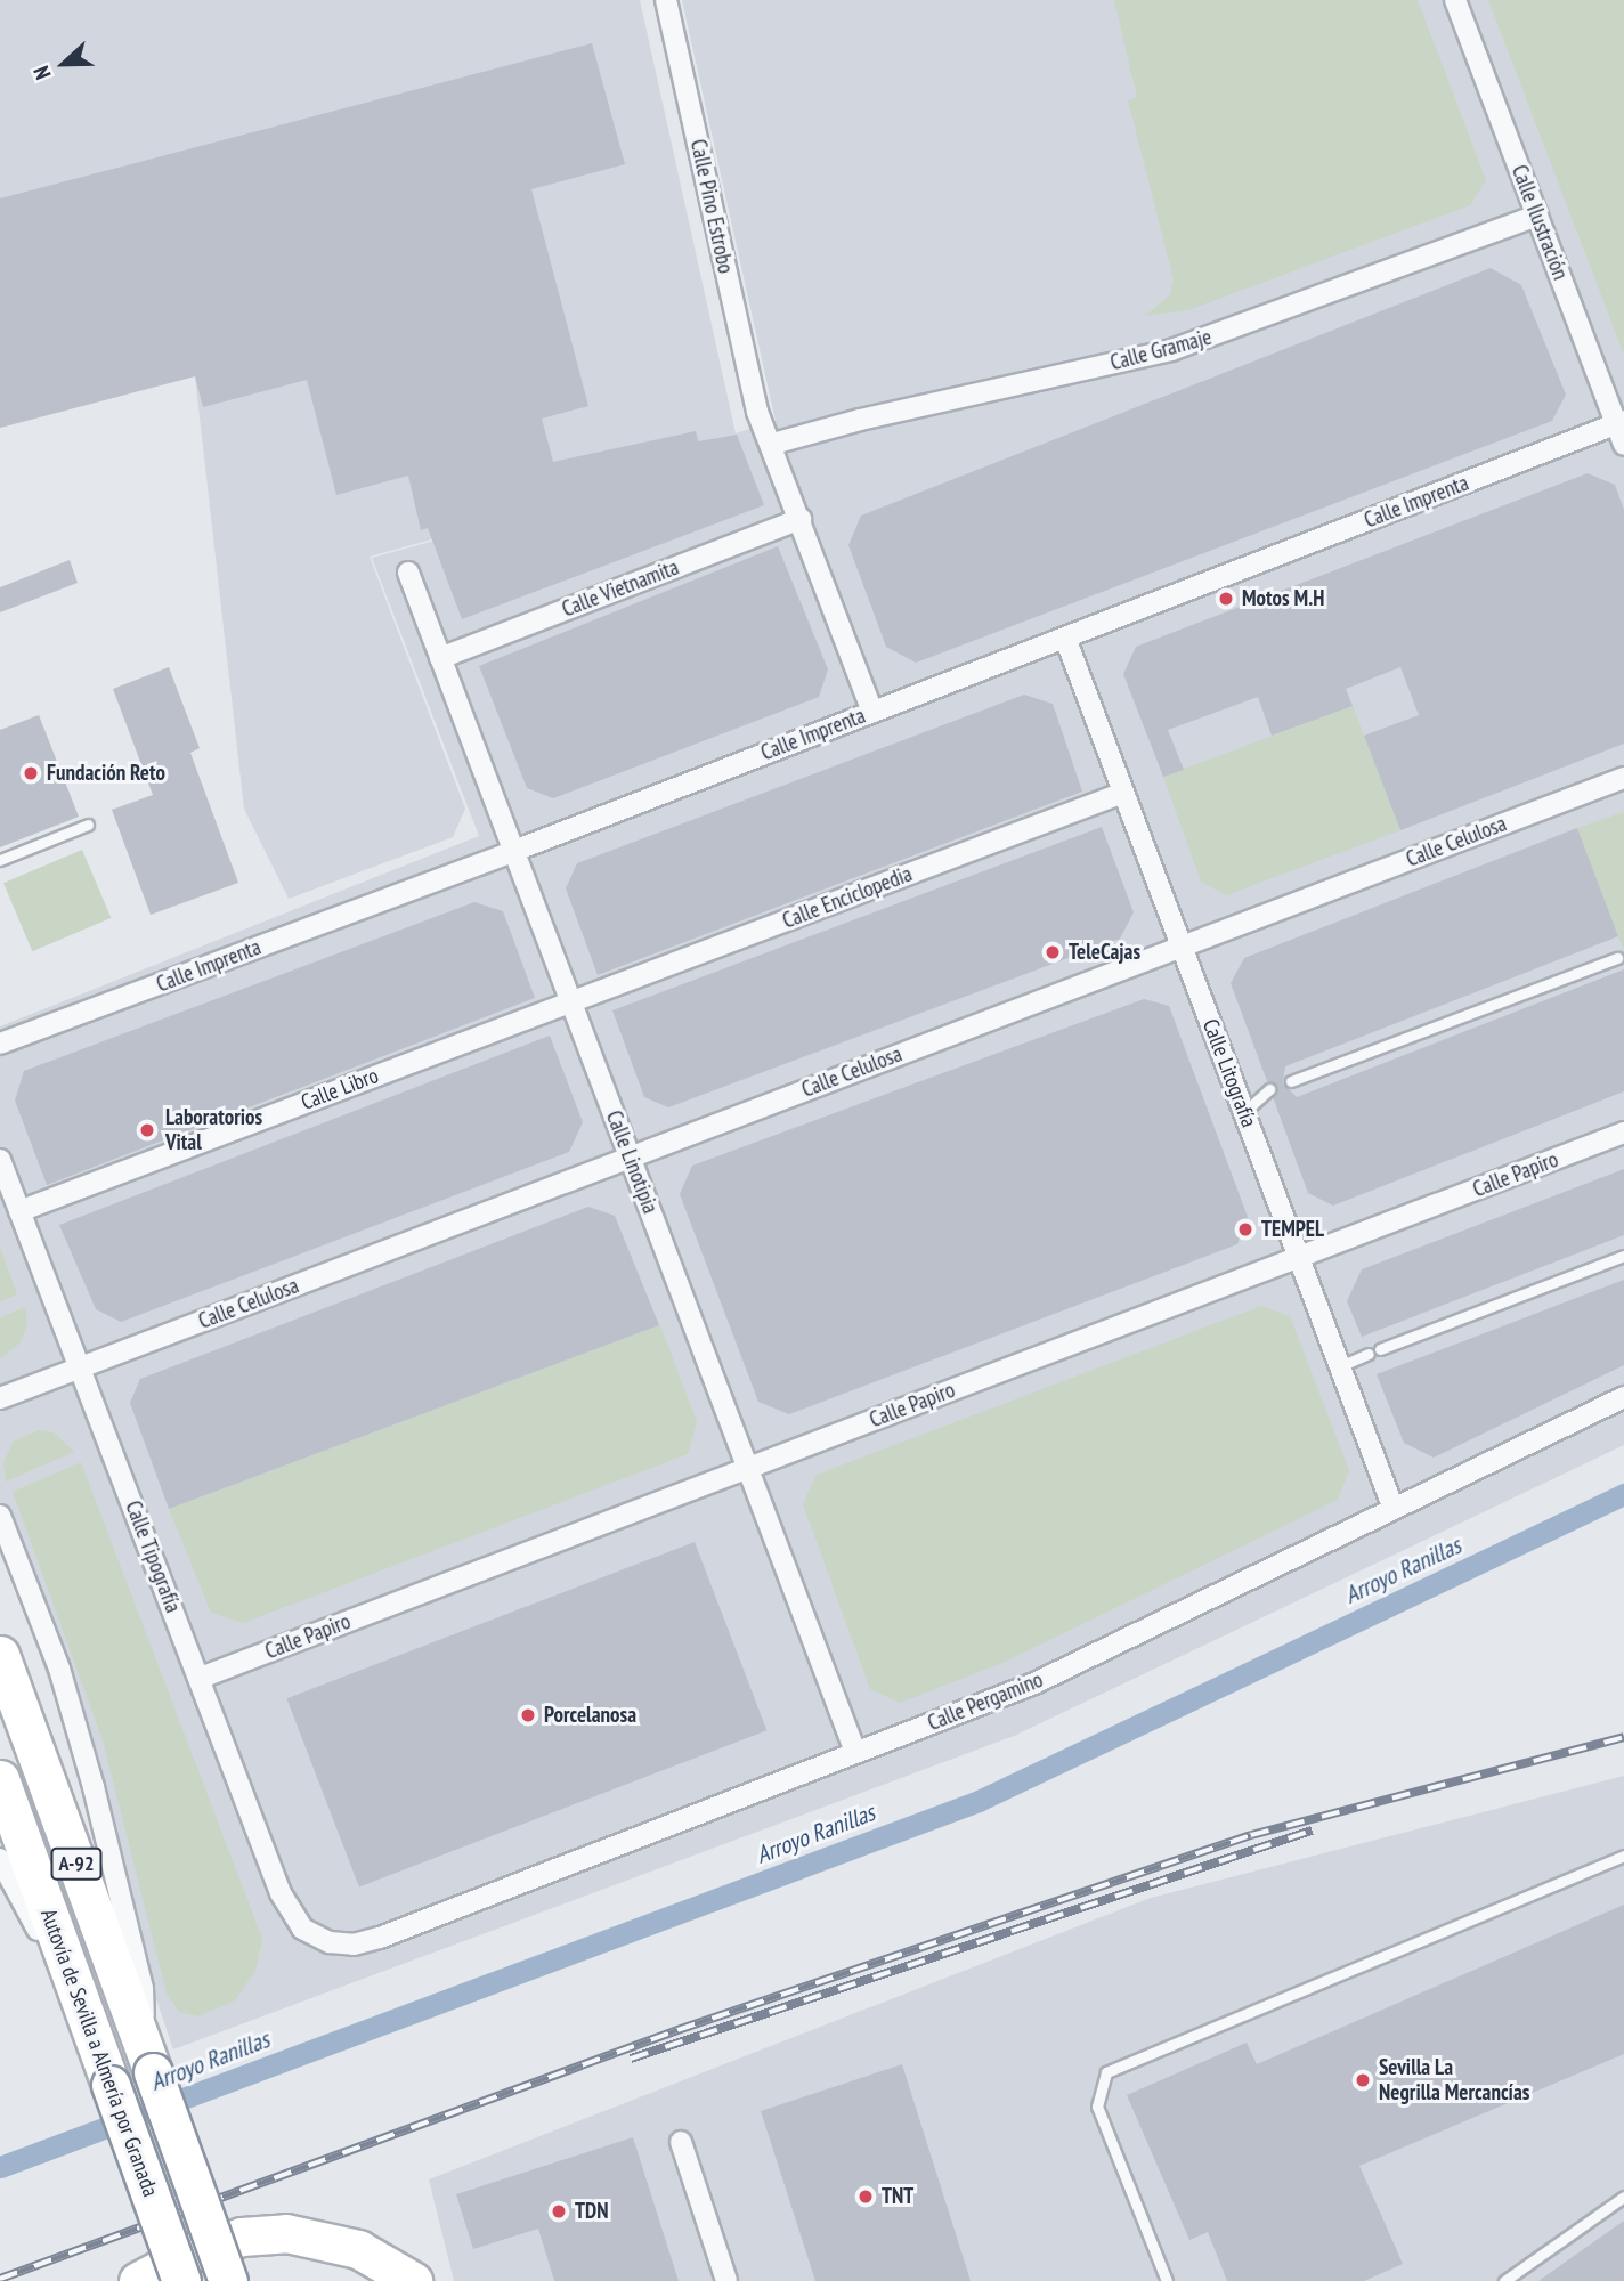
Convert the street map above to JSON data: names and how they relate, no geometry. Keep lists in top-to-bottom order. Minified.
{"streets":{"highway":["A-92","Autovía de Sevilla a Almería por Granada"],"street":["Calle Pino Estrobo","Calle Ilustración","Calle Gramaje","Calle Imprenta","Calle Vietnamita","Calle Celulosa","Calle Enciclopedia","Calle Litografía","Calle Libro","Calle Linotipia","Calle Papiro","Calle Tipografía","Calle Pergamino"]},"crossings":[["Calle Pino Estrobo","Calle Gramaje"],["Calle Pino Estrobo","Calle Imprenta"],["Calle Pino Estrobo","Calle Vietnamita"],["Calle Ilustración","Calle Gramaje"],["Calle Ilustración","Calle Imprenta"],["Calle Imprenta","Calle Litografía"],["Calle Imprenta","Calle Linotipia"],["Calle Vietnamita","Calle Linotipia"],["Calle Celulosa","Calle Litografía"],["Calle Celulosa","Calle Linotipia"],["Calle Celulosa","Calle Tipografía"],["Calle Enciclopedia","Calle Litografía"],["Calle Enciclopedia","Calle Libro"],["Calle Enciclopedia","Calle Linotipia"],["Calle Litografía","Calle Papiro"],["Calle Litografía","Calle Pergamino"],["Calle Libro","Calle Linotipia"],["Calle Libro","Calle Tipografía"],["Calle Linotipia","Calle Papiro"],["Calle Linotipia","Calle Pergamino"],["Calle Papiro","Calle Tipografía"],["Calle Tipografía","Calle Pergamino"]],"water":["Arroyo Ranillas"],"places":["Motos M.H","Fundación Reto","TeleCajas","Laboratorios Vital","TEMPEL","Porcelanosa","Sevilla La Negrilla Mercancías","TNT","TDN"],"north":"left"}
